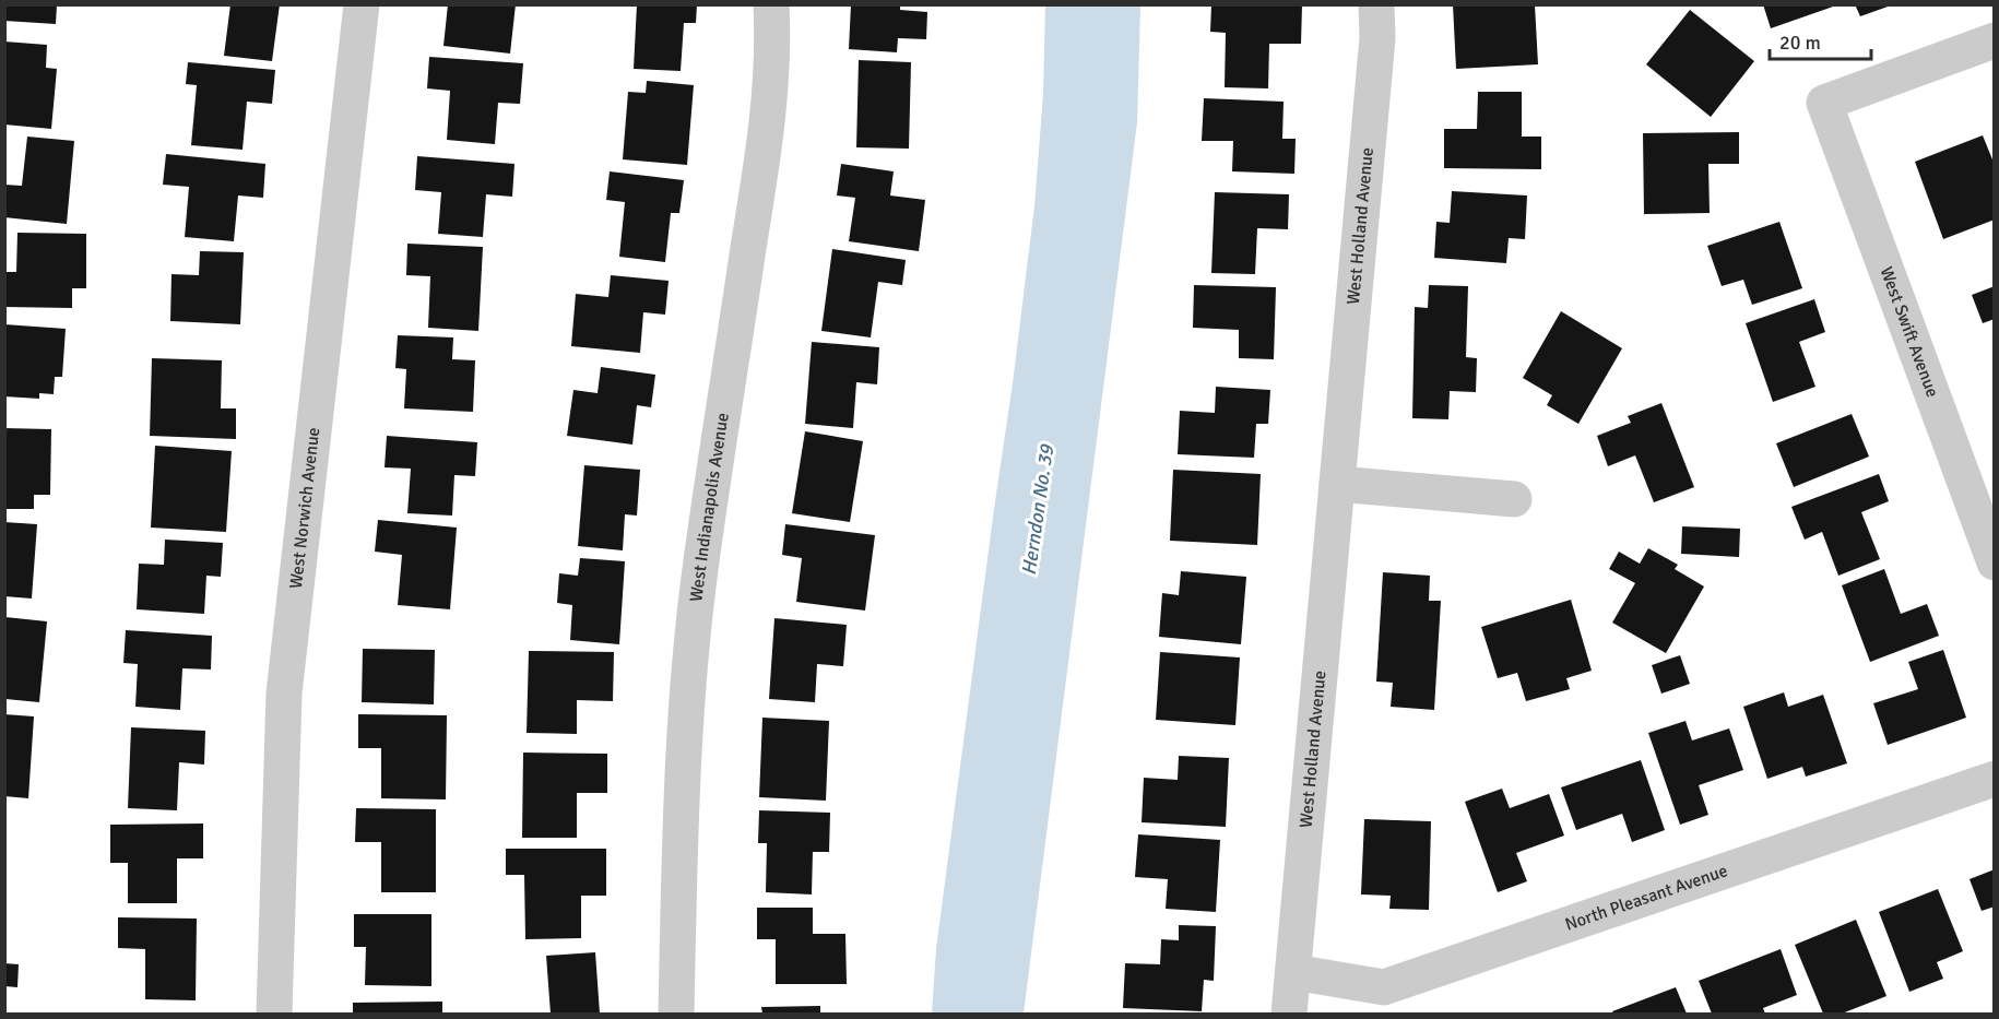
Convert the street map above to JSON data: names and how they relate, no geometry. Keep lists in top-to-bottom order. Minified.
{"streets":{"street":["West Holland Avenue","West Swift Avenue","West Indianapolis Avenue","West Norwich Avenue","North Pleasant Avenue"]},"crossings":[["West Holland Avenue","North Pleasant Avenue"]],"water":["Herndon No. 39"],"scale_bar":"20 m"}
